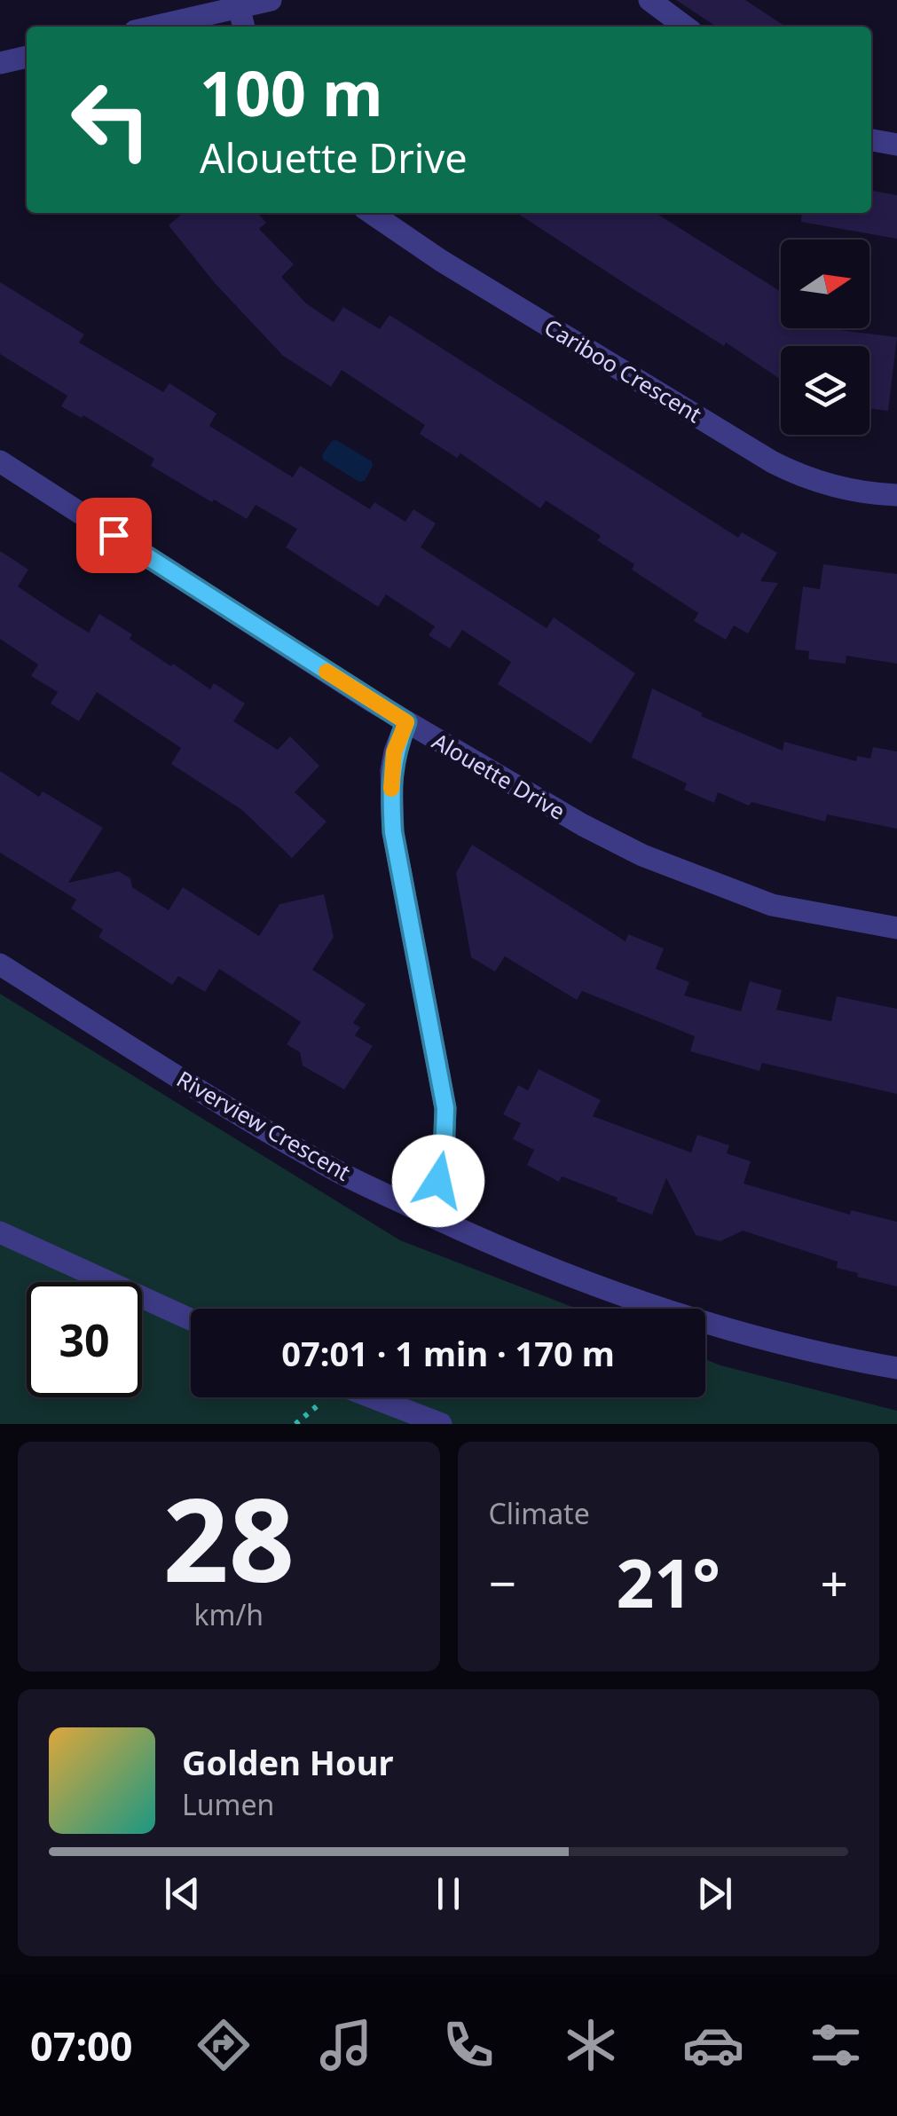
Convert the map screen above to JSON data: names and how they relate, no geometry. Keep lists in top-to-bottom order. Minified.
{"streets":{"street":["Cariboo Crescent","Alouette Drive","Riverview Crescent"]},"north":"right","page":{"turn":["100 m","Alouette Drive"],"limit":"30","trip":"07:01 · 1 min · 170 m","tile":[["28","km/h"],"Climate"],"heat":["−","21°","+"],"song":["Golden Hour","Lumen"],"tabs":"07:00"}}
